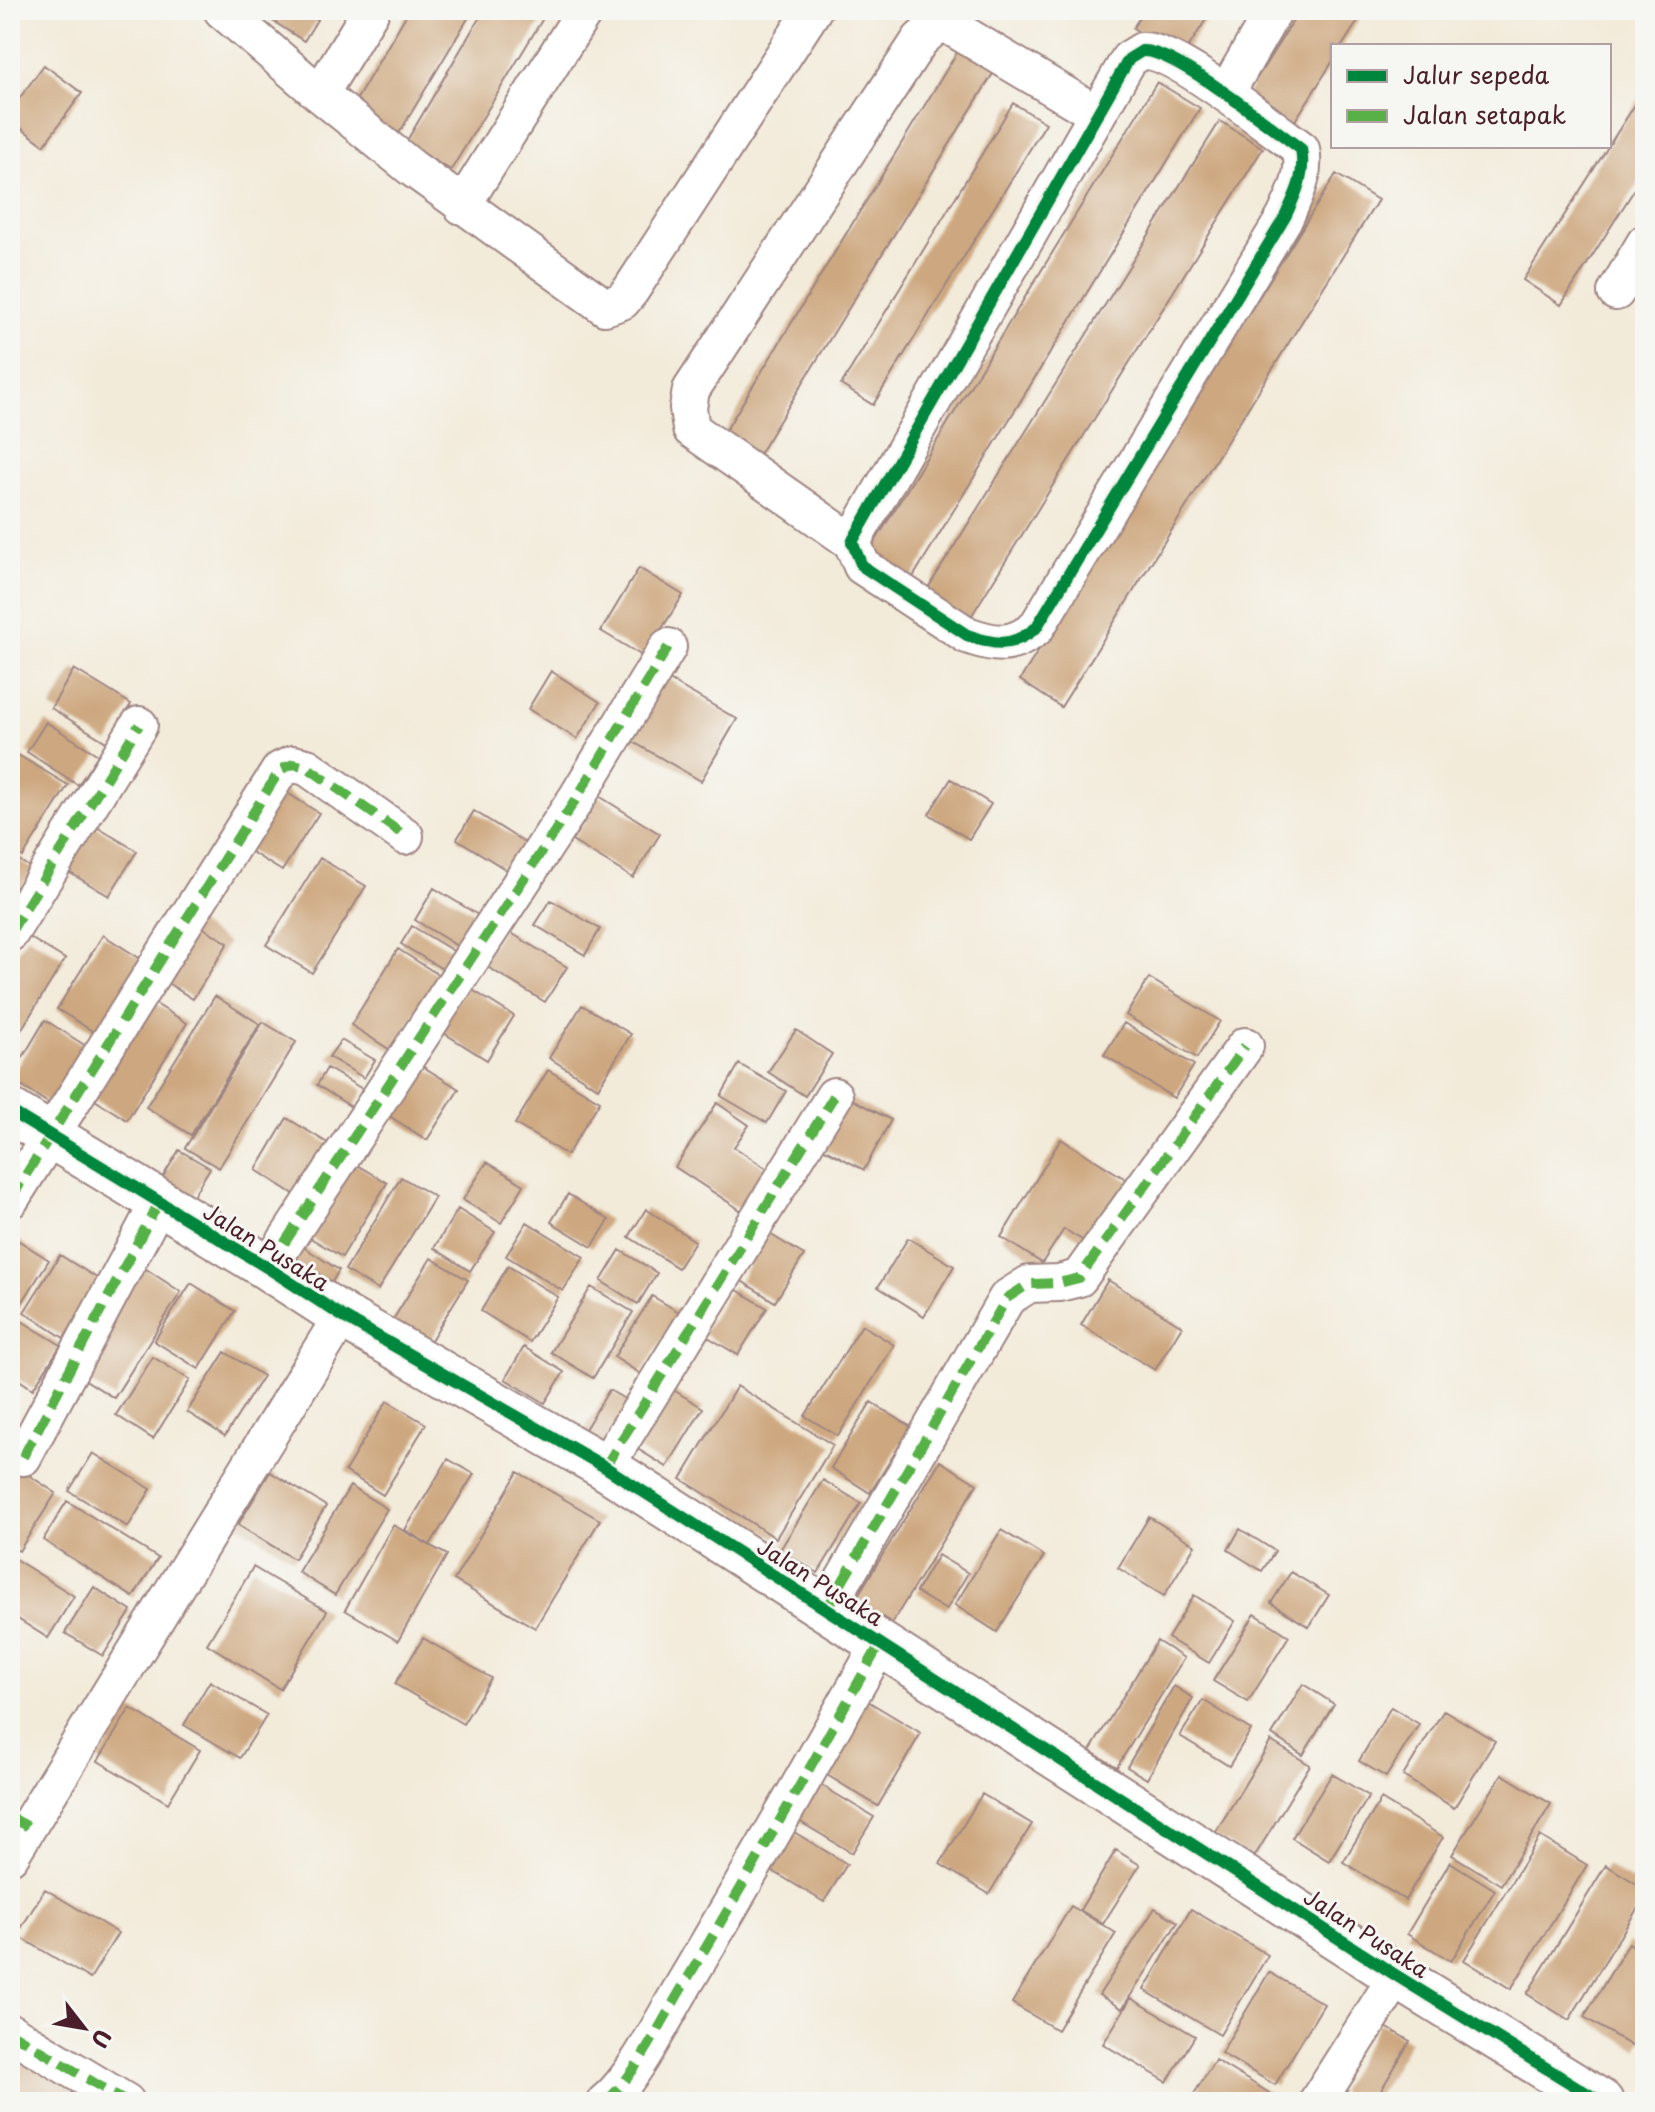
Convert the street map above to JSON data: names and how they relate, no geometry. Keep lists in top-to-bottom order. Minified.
{"streets":{"street":["Jalan Pusaka"]},"legend":["Jalur sepeda","Jalan setapak"],"north":"bottom right"}
